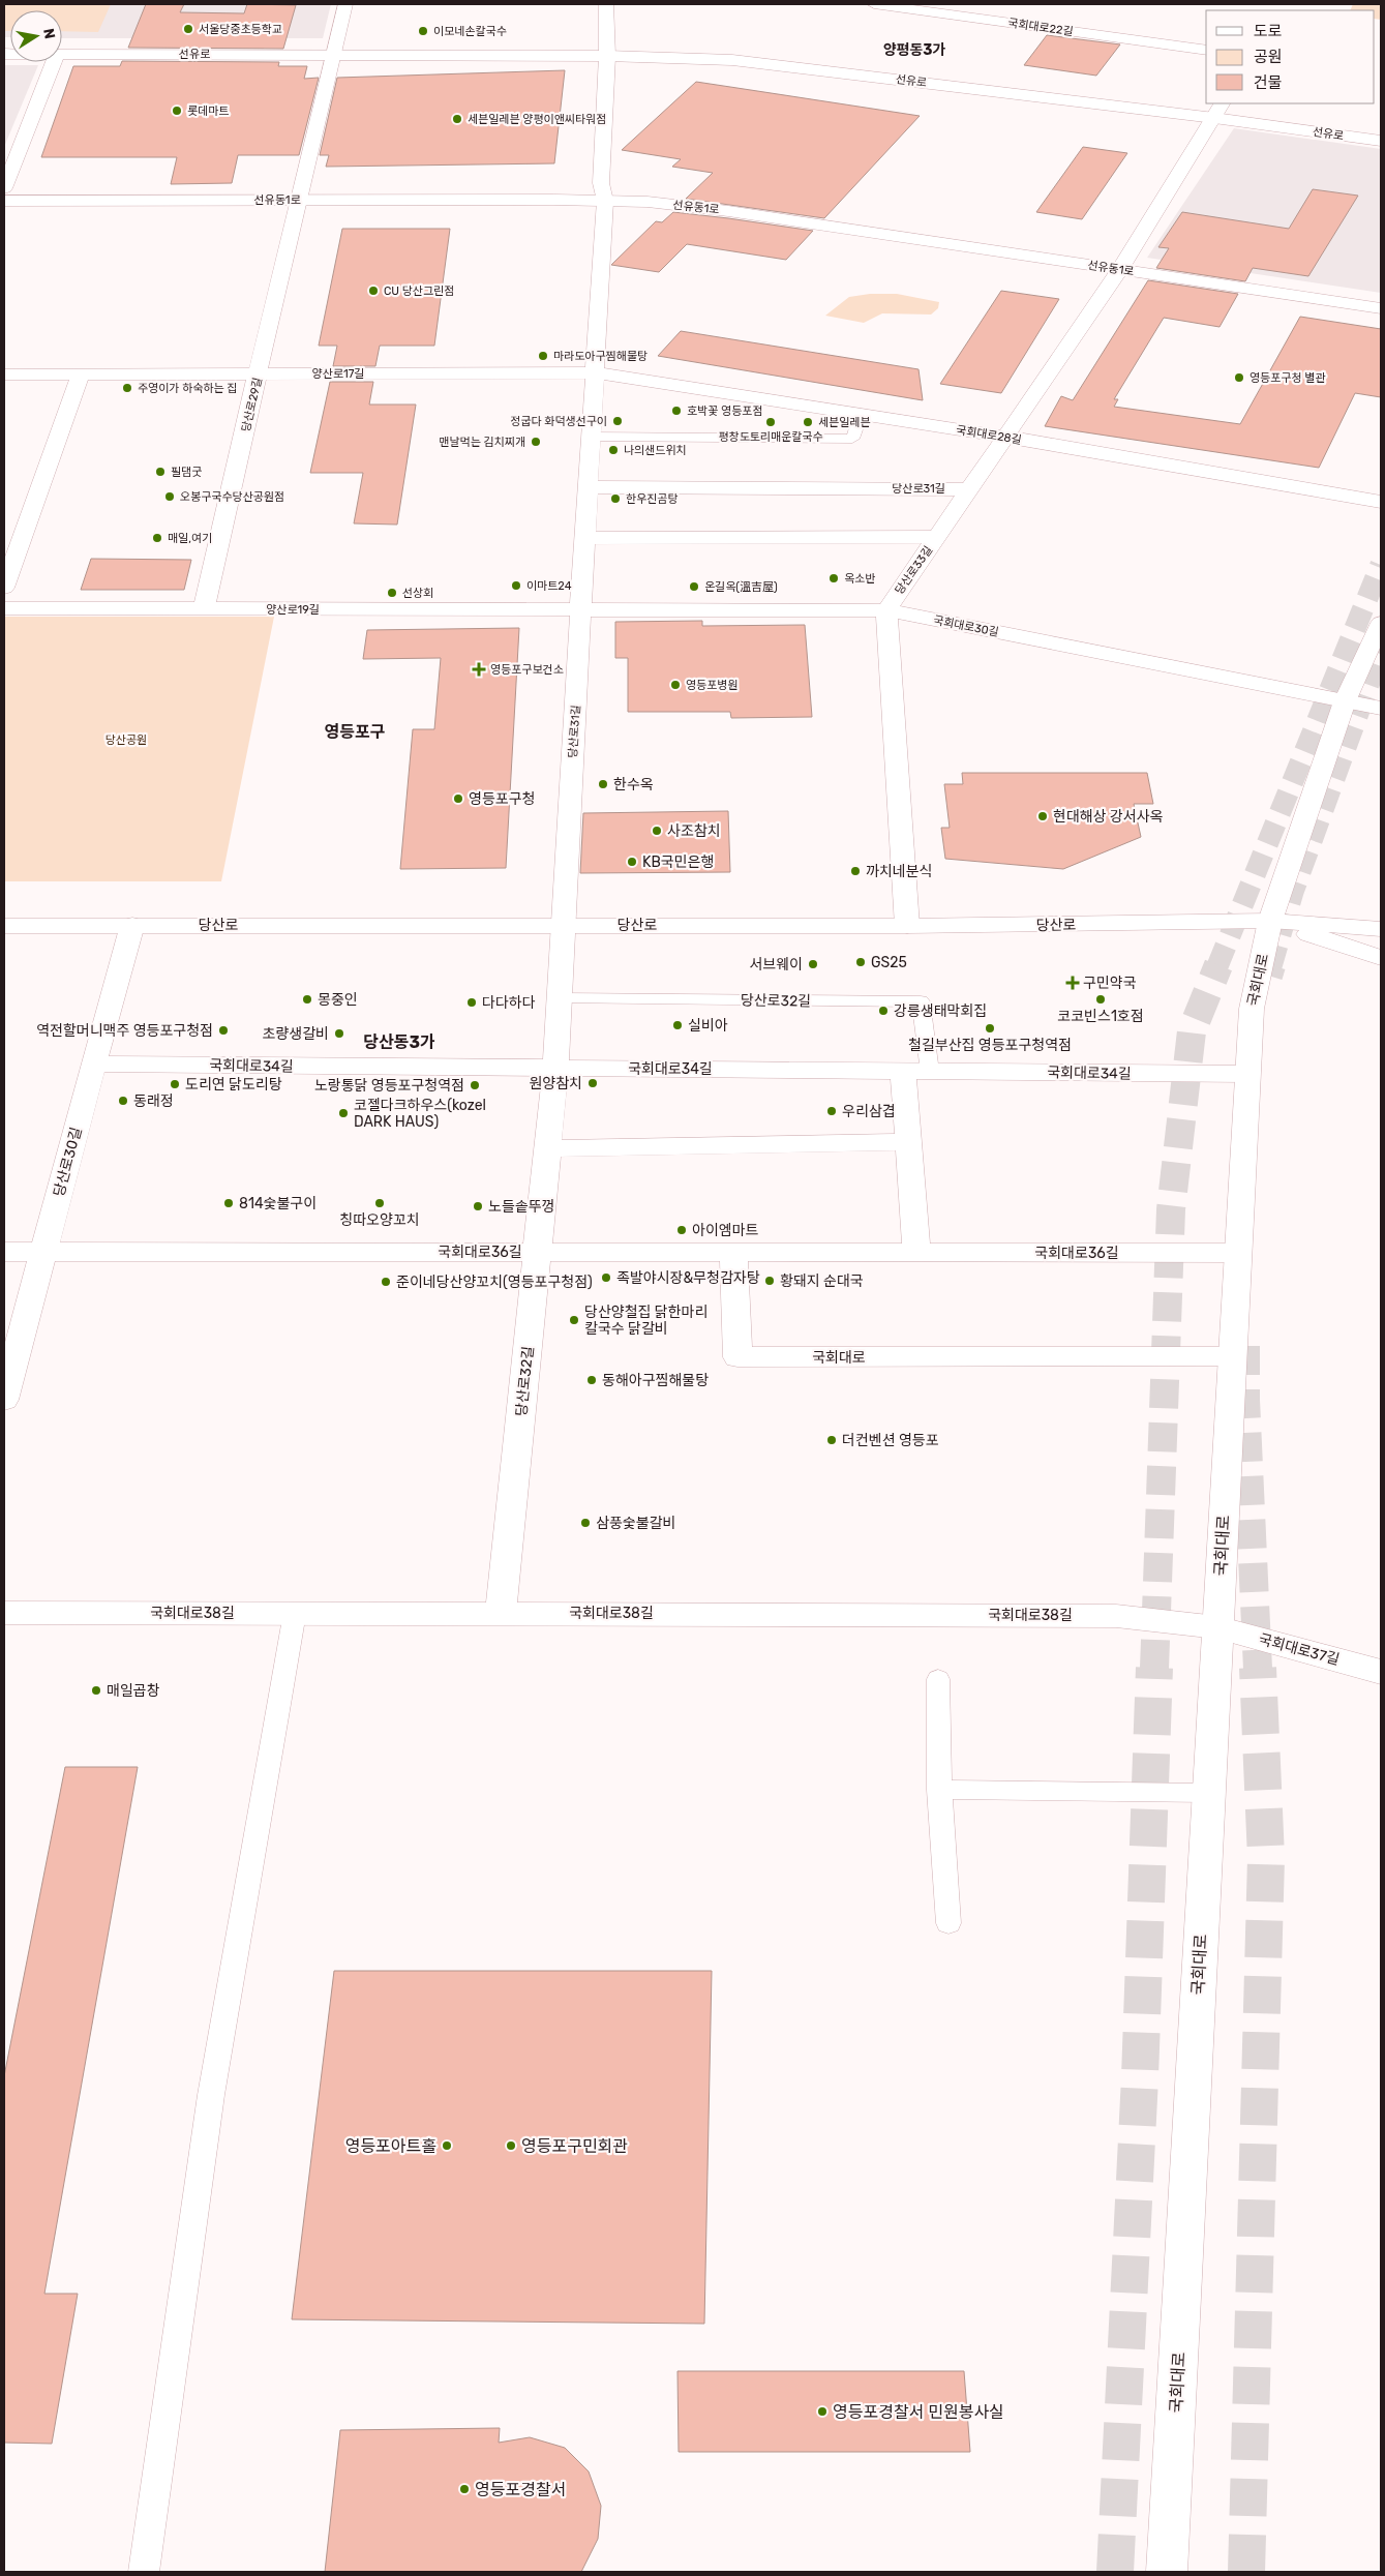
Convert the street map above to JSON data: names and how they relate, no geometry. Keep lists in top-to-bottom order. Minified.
{"streets":{"street":["국회대로22길","선유로","선유동1로","양산로17길","당산로29길","국회대로28길","당산로31길","당산로33길","양산로19길","국회대로30길","당산로","국회대로","당산로32길","국회대로34길","당산로30길","국회대로36길","국회대로38길","국회대로37길"]},"crossings":[["선유동1로","당산로29길"],["선유동1로","당산로31길"],["선유동1로","당산로33길"],["양산로17길","당산로29길"],["양산로17길","국회대로28길"],["양산로17길","당산로31길"],["당산로29길","양산로19길"],["국회대로28길","당산로31길"],["국회대로28길","당산로33길"],["당산로31길","당산로33길"],["당산로31길","양산로19길"],["당산로31길","국회대로30길"],["당산로31길","당산로"],["당산로31길","당산로32길"],["당산로33길","국회대로30길"],["당산로33길","당산로"],["양산로19길","국회대로30길"],["국회대로30길","국회대로"],["당산로","국회대로"],["당산로","당산로32길"],["당산로","당산로30길"],["국회대로","국회대로34길"],["국회대로","국회대로36길"],["국회대로","국회대로38길"],["국회대로","국회대로37길"],["당산로32길","국회대로34길"],["당산로32길","국회대로36길"],["당산로32길","국회대로38길"],["국회대로34길","당산로30길"],["당산로30길","국회대로36길"],["국회대로38길","국회대로37길"]],"districts":["양평동3가","영등포구","당산동3가"],"parks":["당산공원"],"places":{"other":["서울당중초등학교","이모네손칼국수","롯데마트","세븐일레븐 양평이앤씨타워점","CU 당산그린점","마라도아구찜해물탕","영등포구청 별관","주영이가 하숙하는 집","호박꽃 영등포점","정굽다 화덕생선구이","평창도토리매운칼국수","세븐일레븐","맨날먹는 김치찌개","나의샌드위치","필댐굿","오봉구국수당산공원점","한우진곰탕","매일,여기","옥소반","이마트24","온길옥(溫吉屋)","선상회","영등포병원","한수옥","영등포구청","현대해상 강서사옥","사조참치","KB국민은행","까치네분식","GS25","서브웨이","몽중인","코코빈스1호점","다다하다","강릉생태막회집","실비아","철길부산집 영등포구청역점","역전할머니맥주 영등포구청점","초량생갈비","원양참치","도리연 닭도리탕","노랑통닭 영등포구청역점","동래정","우리삼겹","코젤다크하우스(kozel DARK HAUS)","814숯불구이","칭따오양꼬치","노들솥뚜껑","아이엠마트","족발야시장&무청감자탕","황돼지 순대국","준이네당산양꼬치(영등포구청점)","당산양철집 닭한마리 칼국수 닭갈비","동해아구찜해물탕","더컨벤션 영등포","삼풍숯불갈비","매일곱창","영등포아트홀","영등포구민회관","영등포경찰서 민원봉사실","영등포경찰서"],"health":["영등포구보건소","구민약국"]},"legend":["도로","공원","건물"],"north":"right"}
